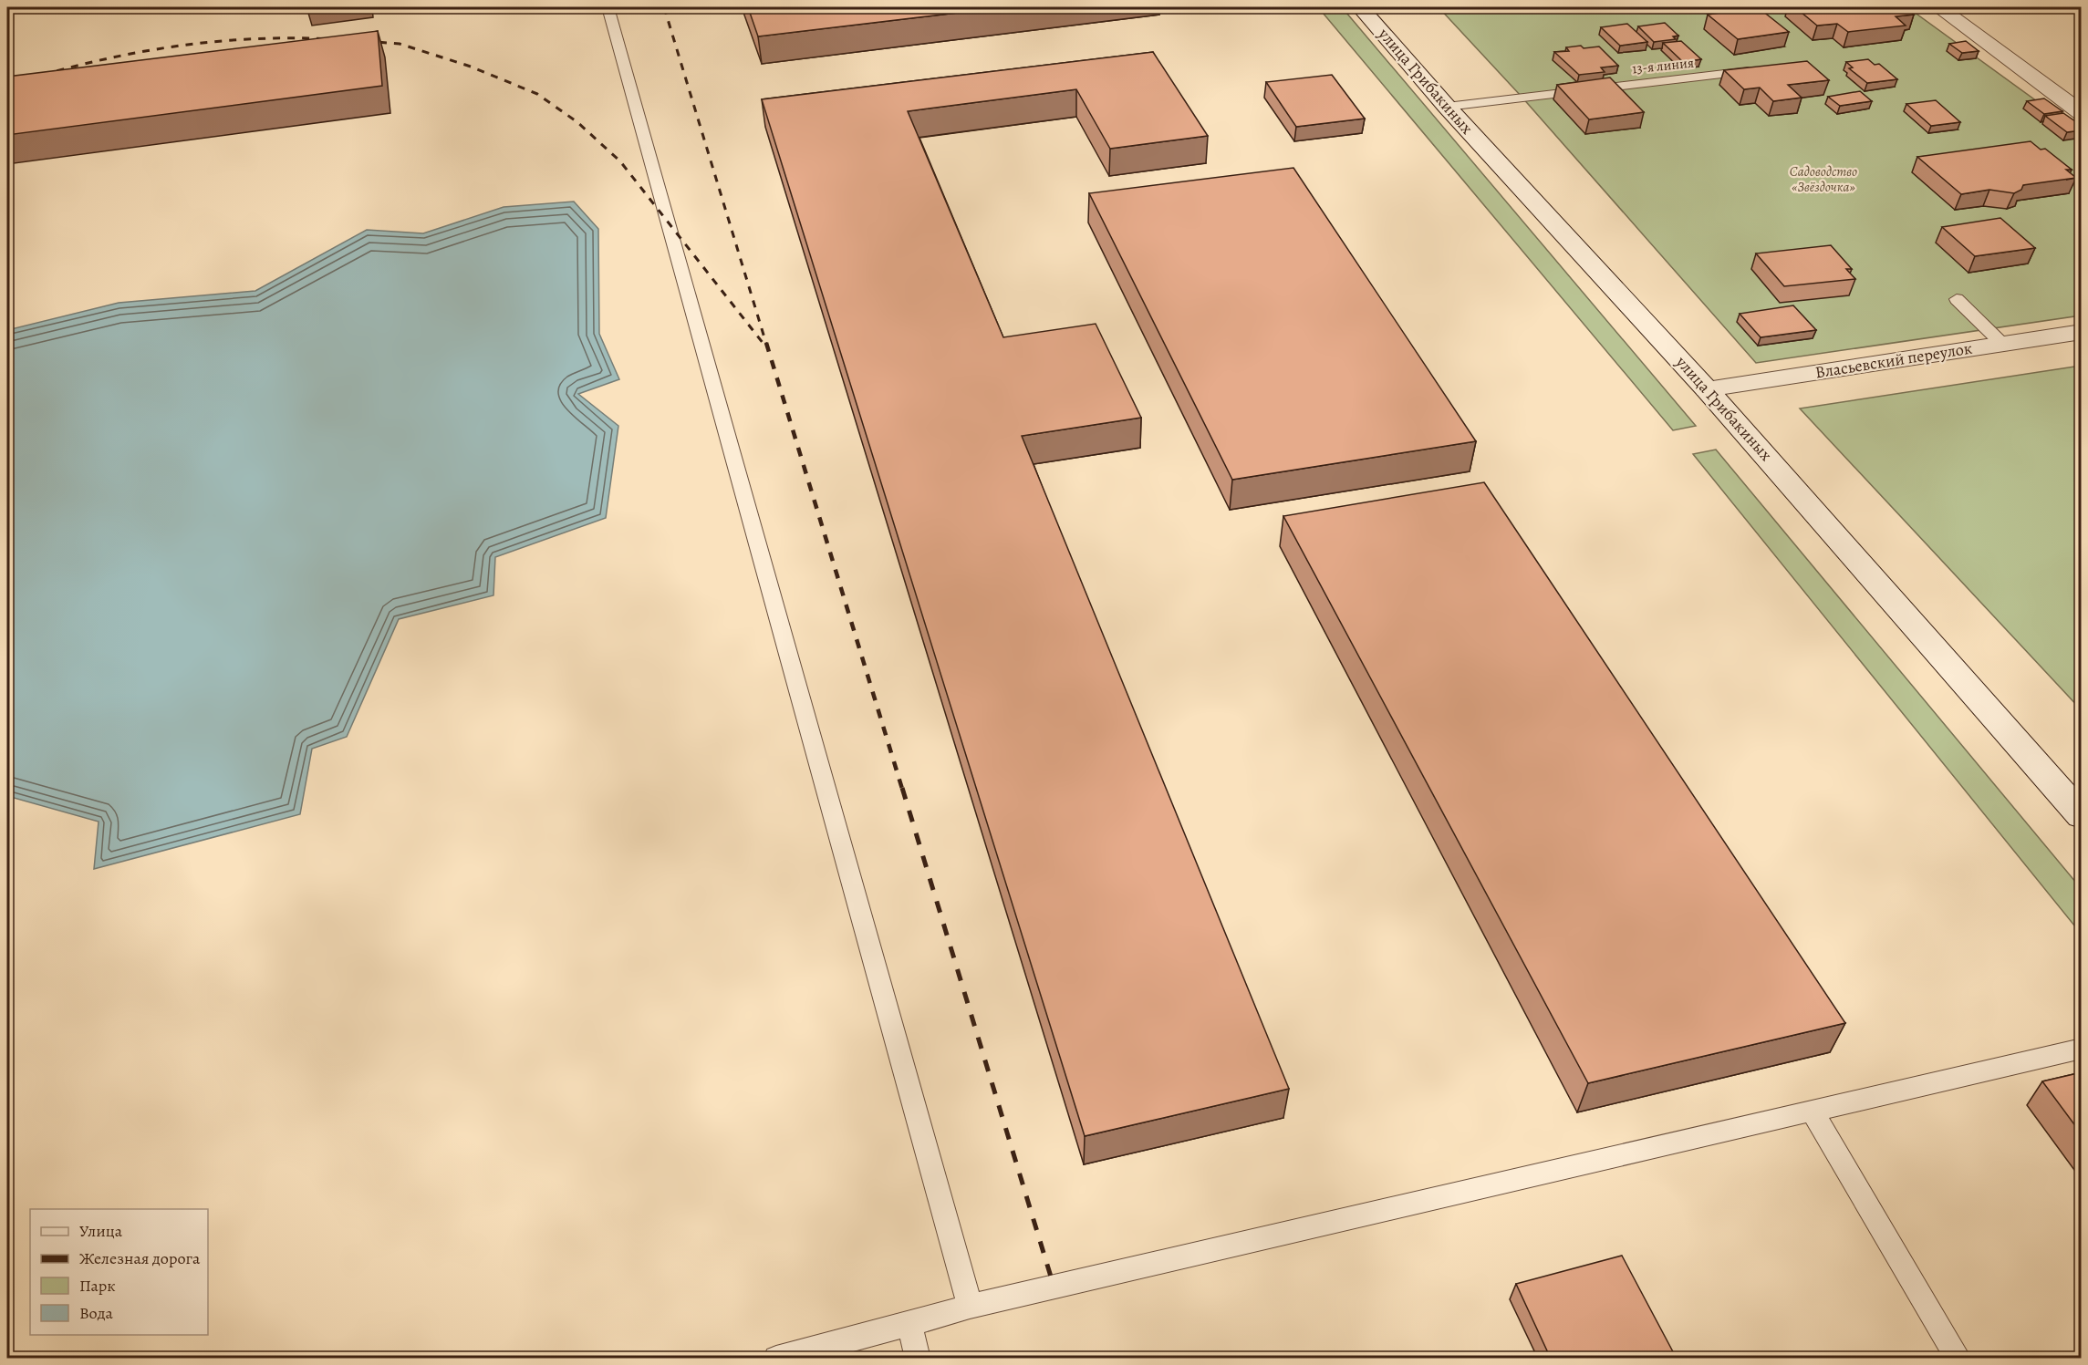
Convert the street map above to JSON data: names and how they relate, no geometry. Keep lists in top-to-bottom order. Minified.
{"streets":{"street":["улица Грибакиных","Власьевский переулок"],"lane":["13-я линия"]},"crossings":[["13-я линия","улица Грибакиных"],["улица Грибакиных","Власьевский переулок"]],"parks":["Садоводство «Звёздочка»"],"legend":["Улица","Железная дорога","Парк","Вода"]}
